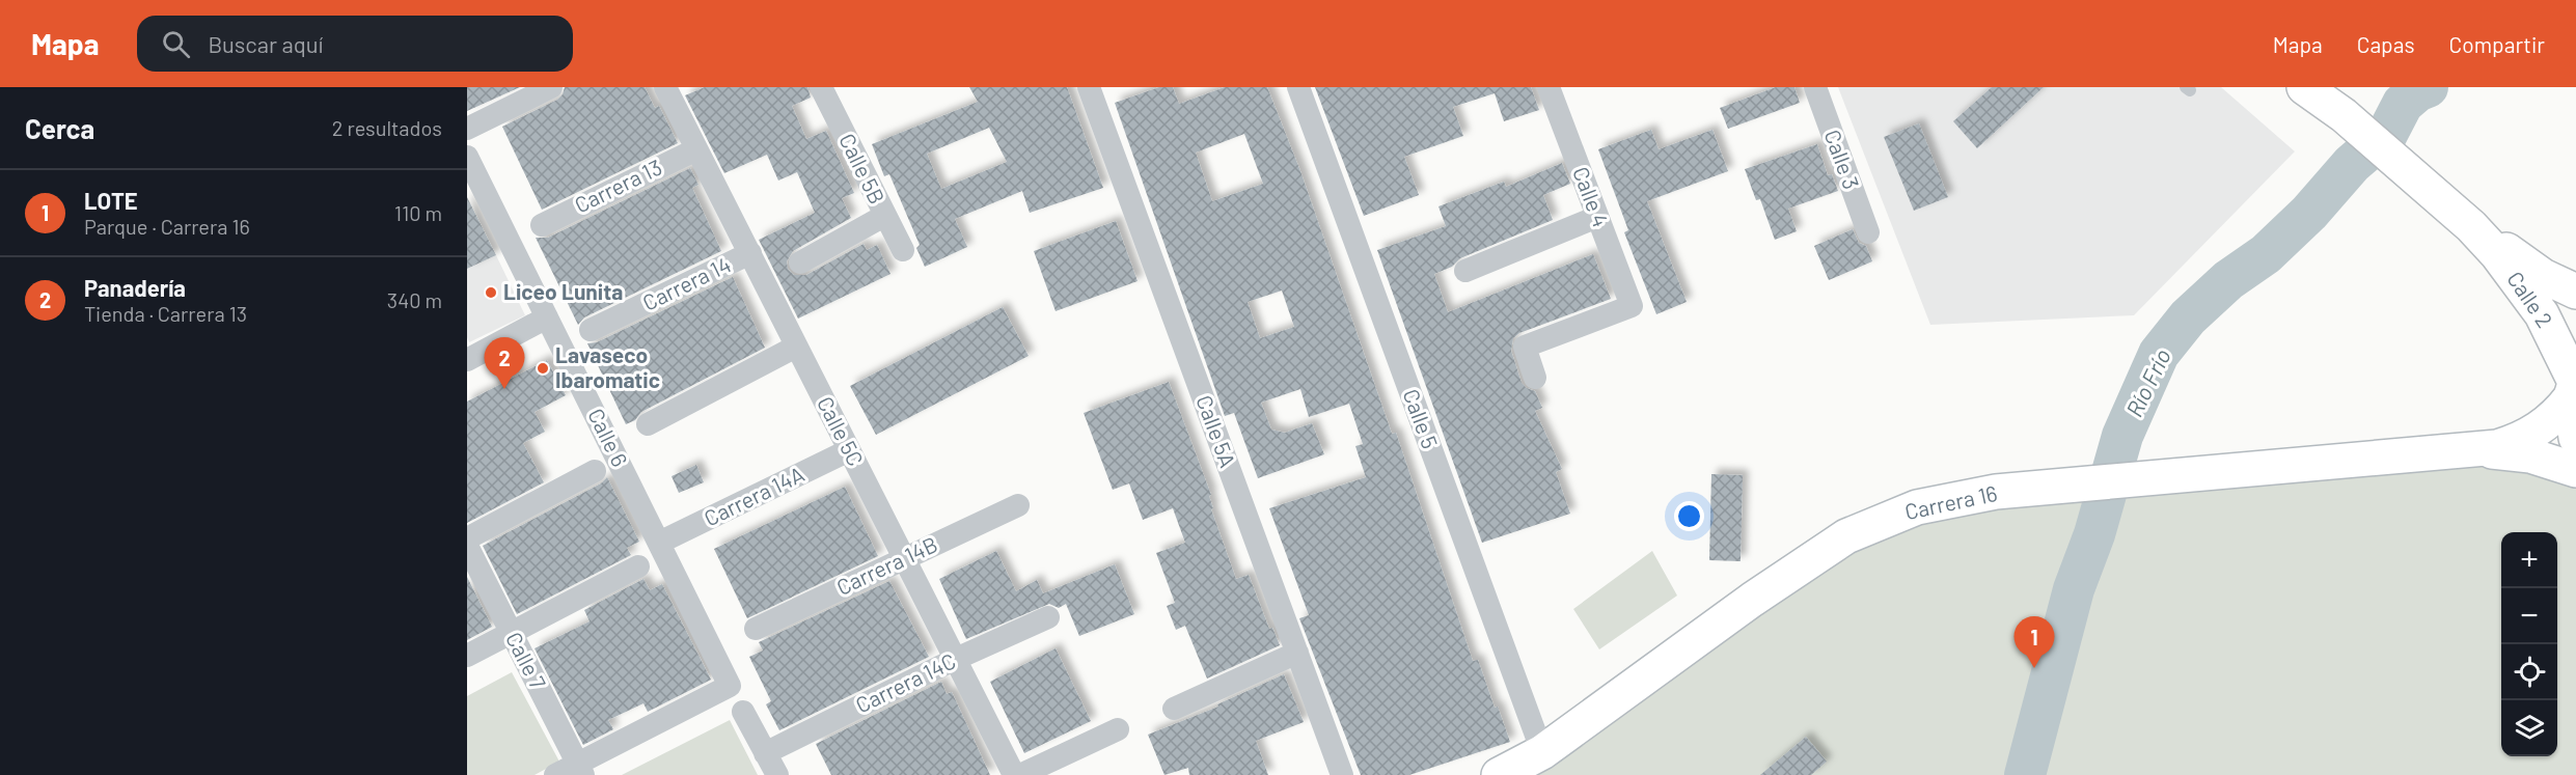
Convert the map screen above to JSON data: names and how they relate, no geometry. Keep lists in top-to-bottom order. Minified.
{"streets":{"street":["Calle 3","Calle 5B","Carrera 13","Calle 4","Carrera 14","Calle 2","Calle 5","Calle 5C","Calle 5A","Calle 6","Carrera 14A","Carrera 16","Carrera 14B","Calle 7","Carrera 14C"]},"crossings":[["Carrera 13","Calle 5C"],["Carrera 14","Calle 5C"],["Calle 2","Carrera 16"],["Calle 5","Carrera 16"],["Calle 5C","Carrera 14A"],["Calle 5C","Carrera 14B"],["Calle 5C","Carrera 14C"],["Calle 6","Carrera 14A"],["Calle 6","Calle 7"]],"water":["Río Frío"],"places":["Liceo Lunita","Lavaseco Ibaromatic"],"page":{"header":"Mapa","search":"Buscar aquí","nav":["Mapa","Capas","Compartir"],"heading":["Cerca","2 resultados"],"list":[{"mark":"1","name":"LOTE","note":"Parque · Carrera 16","value":"110 m"},{"mark":"2","name":"Panadería","note":"Tienda · Carrera 13","value":"340 m"}],"pins":["2","1"],"map_buttons":["+","−"]}}
